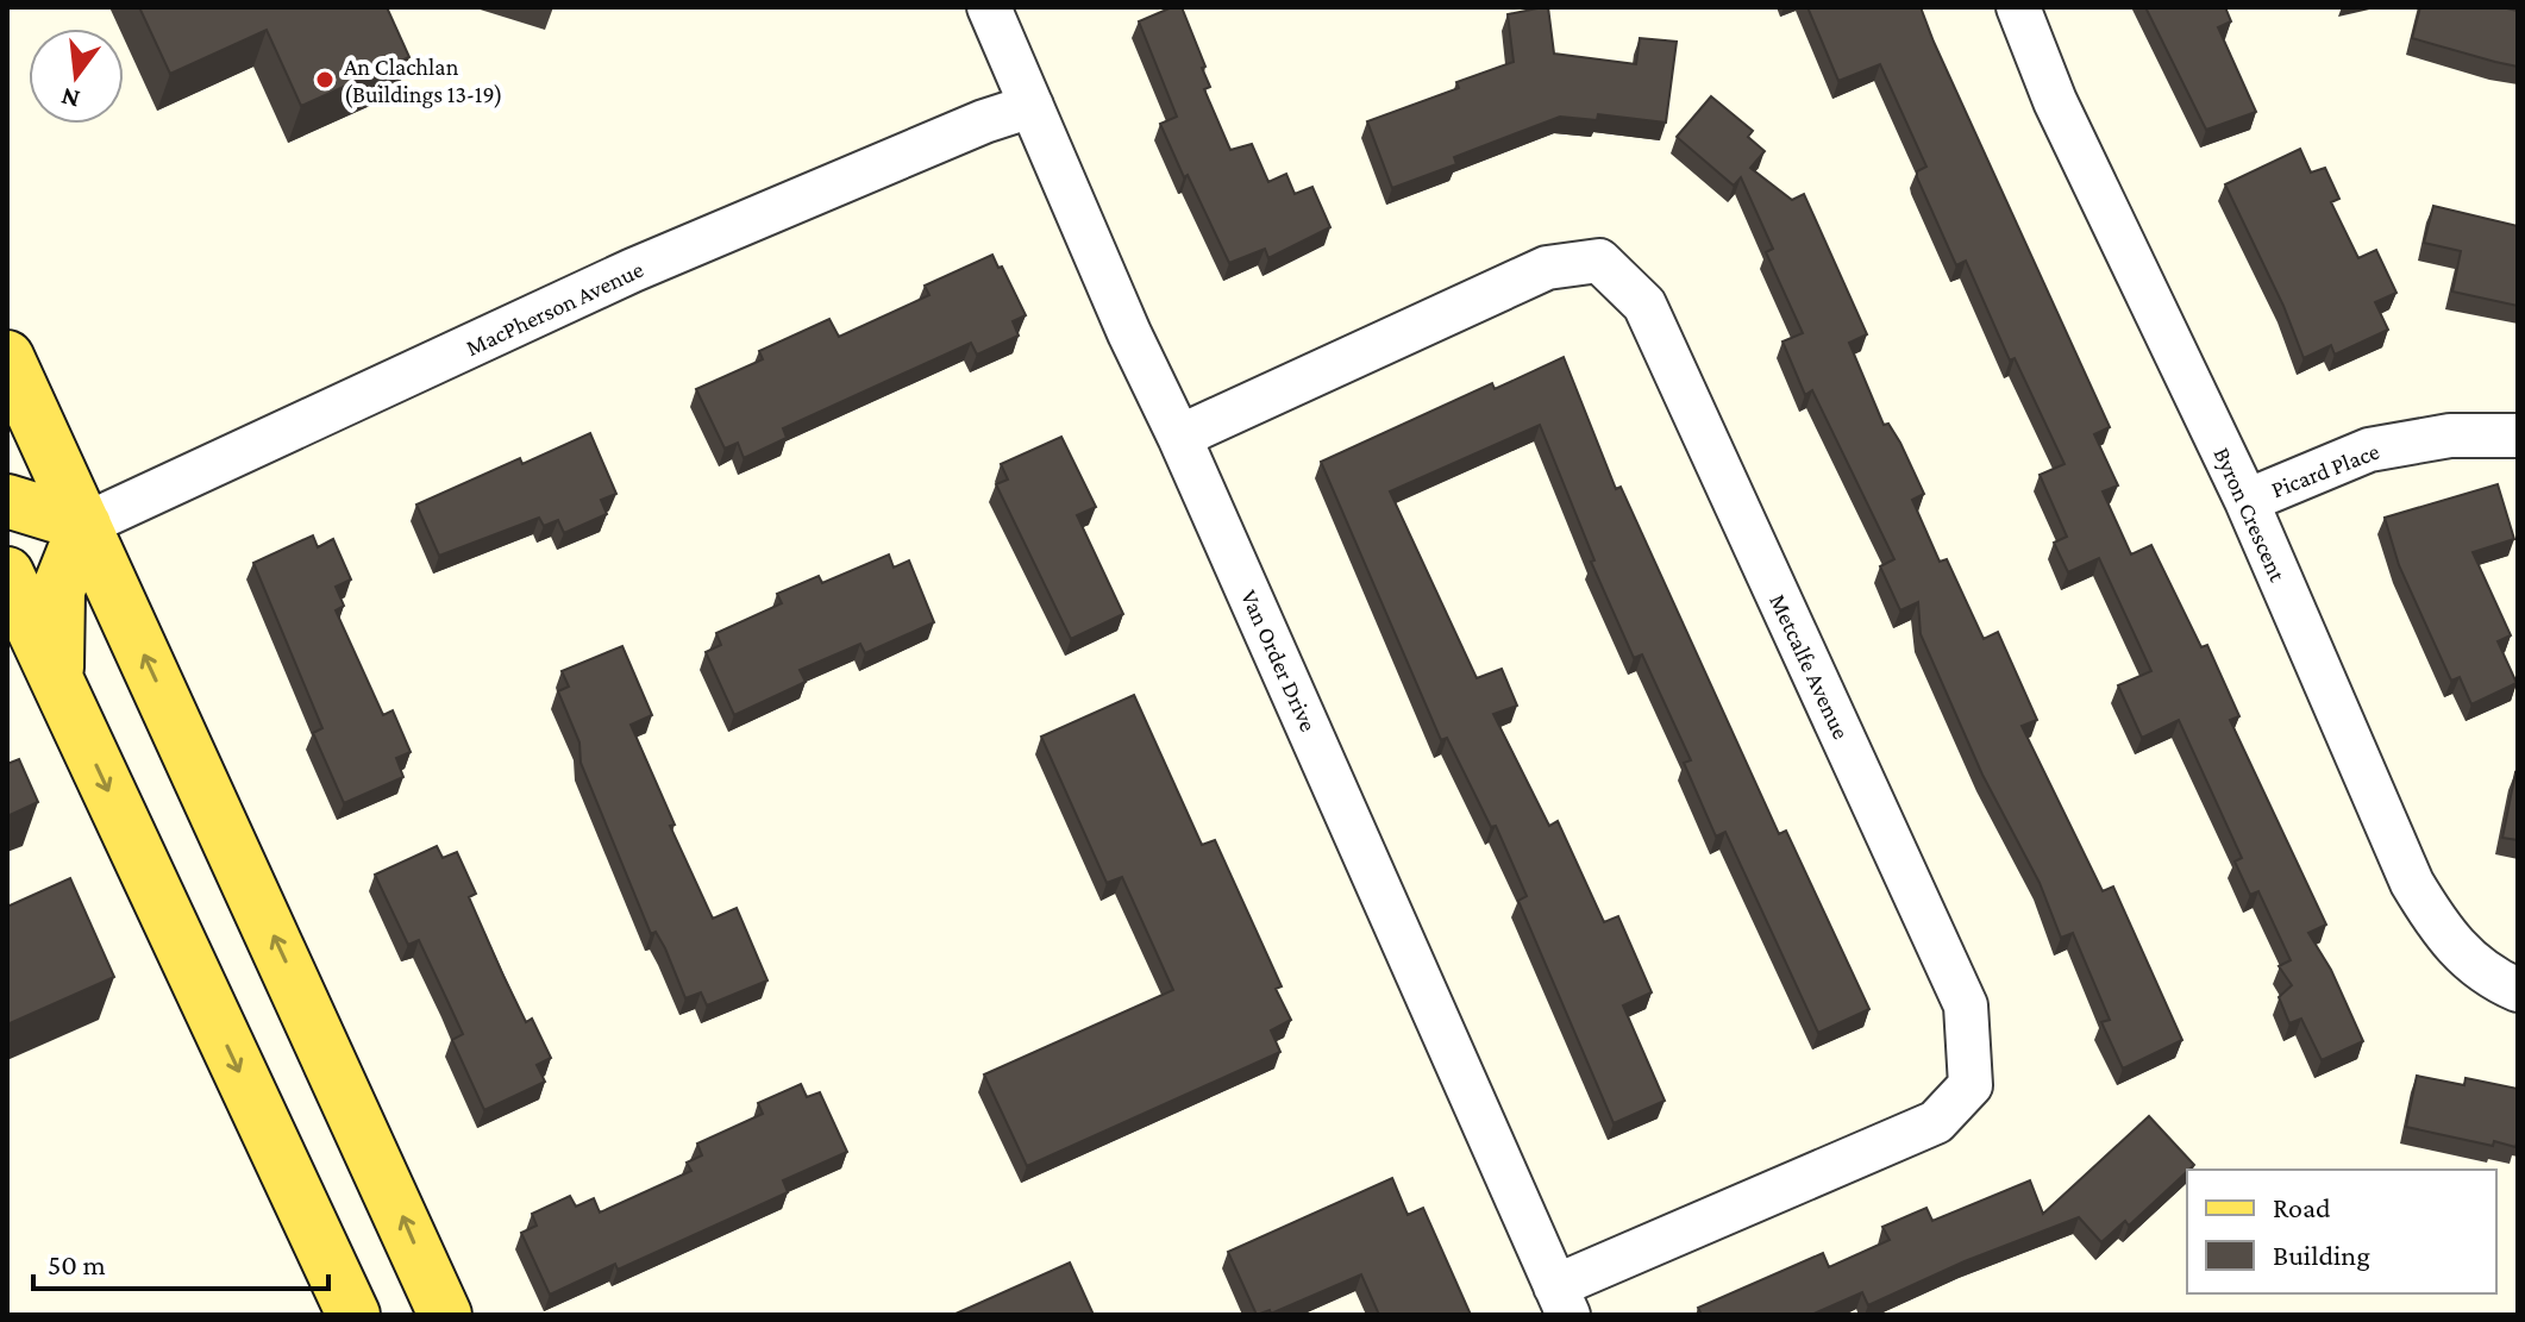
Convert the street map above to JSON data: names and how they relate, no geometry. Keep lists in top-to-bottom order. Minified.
{"streets":{"street":["MacPherson Avenue","Picard Place","Byron Crescent","Van Order Drive","Metcalfe Avenue"]},"crossings":[["MacPherson Avenue","Van Order Drive"],["Picard Place","Byron Crescent"],["Van Order Drive","Metcalfe Avenue"]],"places":["An Clachlan (Buildings 13-19)"],"legend":["Road","Building"],"scale_bar":"50 m","north":"bottom"}
